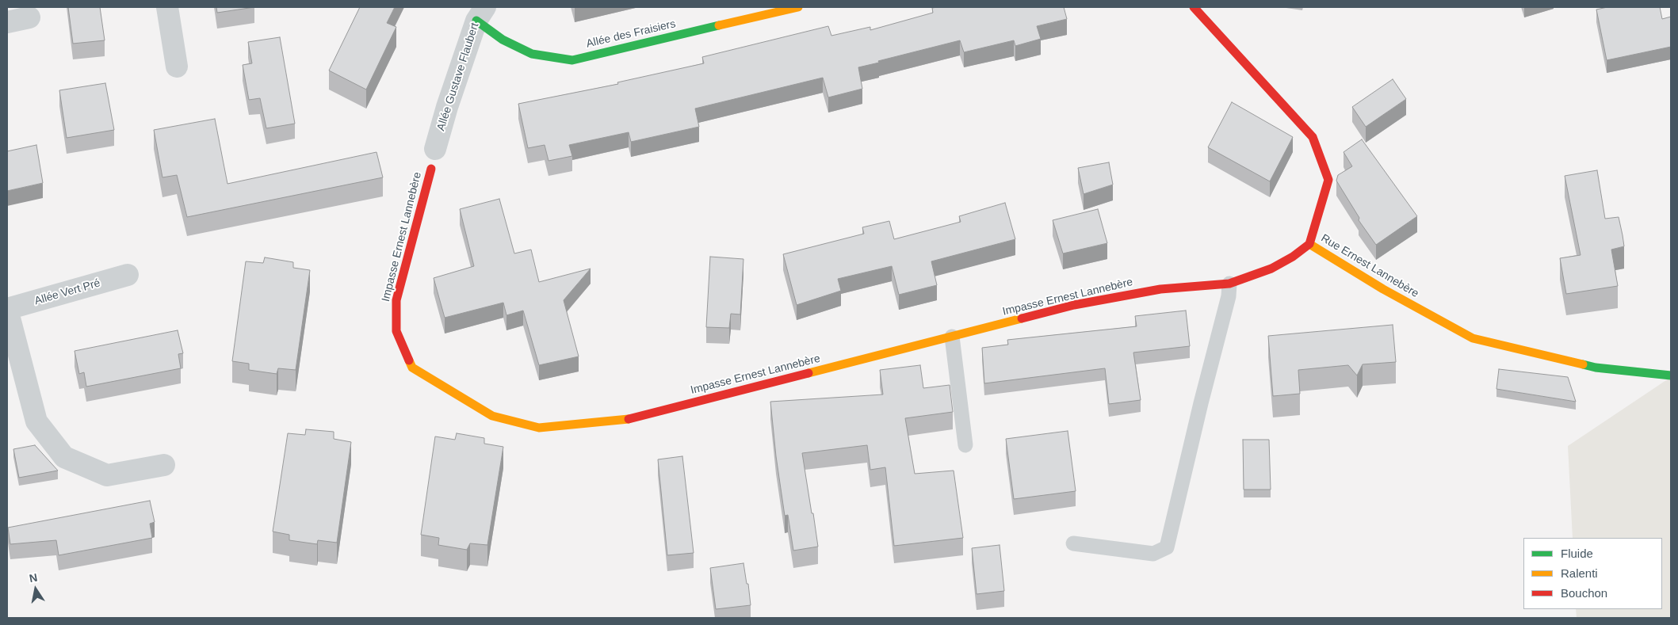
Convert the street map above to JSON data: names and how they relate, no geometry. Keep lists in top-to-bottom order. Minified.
{"streets":{"street":["Allée des Fraisiers","Allée Gustave Flaubert","Impasse Ernest Lannebère","Rue Ernest Lannebère","Allée Vert Pré"]},"crossings":[["Allée des Fraisiers","Allée Gustave Flaubert"],["Allée Gustave Flaubert","Impasse Ernest Lannebère"],["Impasse Ernest Lannebère","Rue Ernest Lannebère"]],"legend":["Fluide","Ralenti","Bouchon"],"north":"top"}
